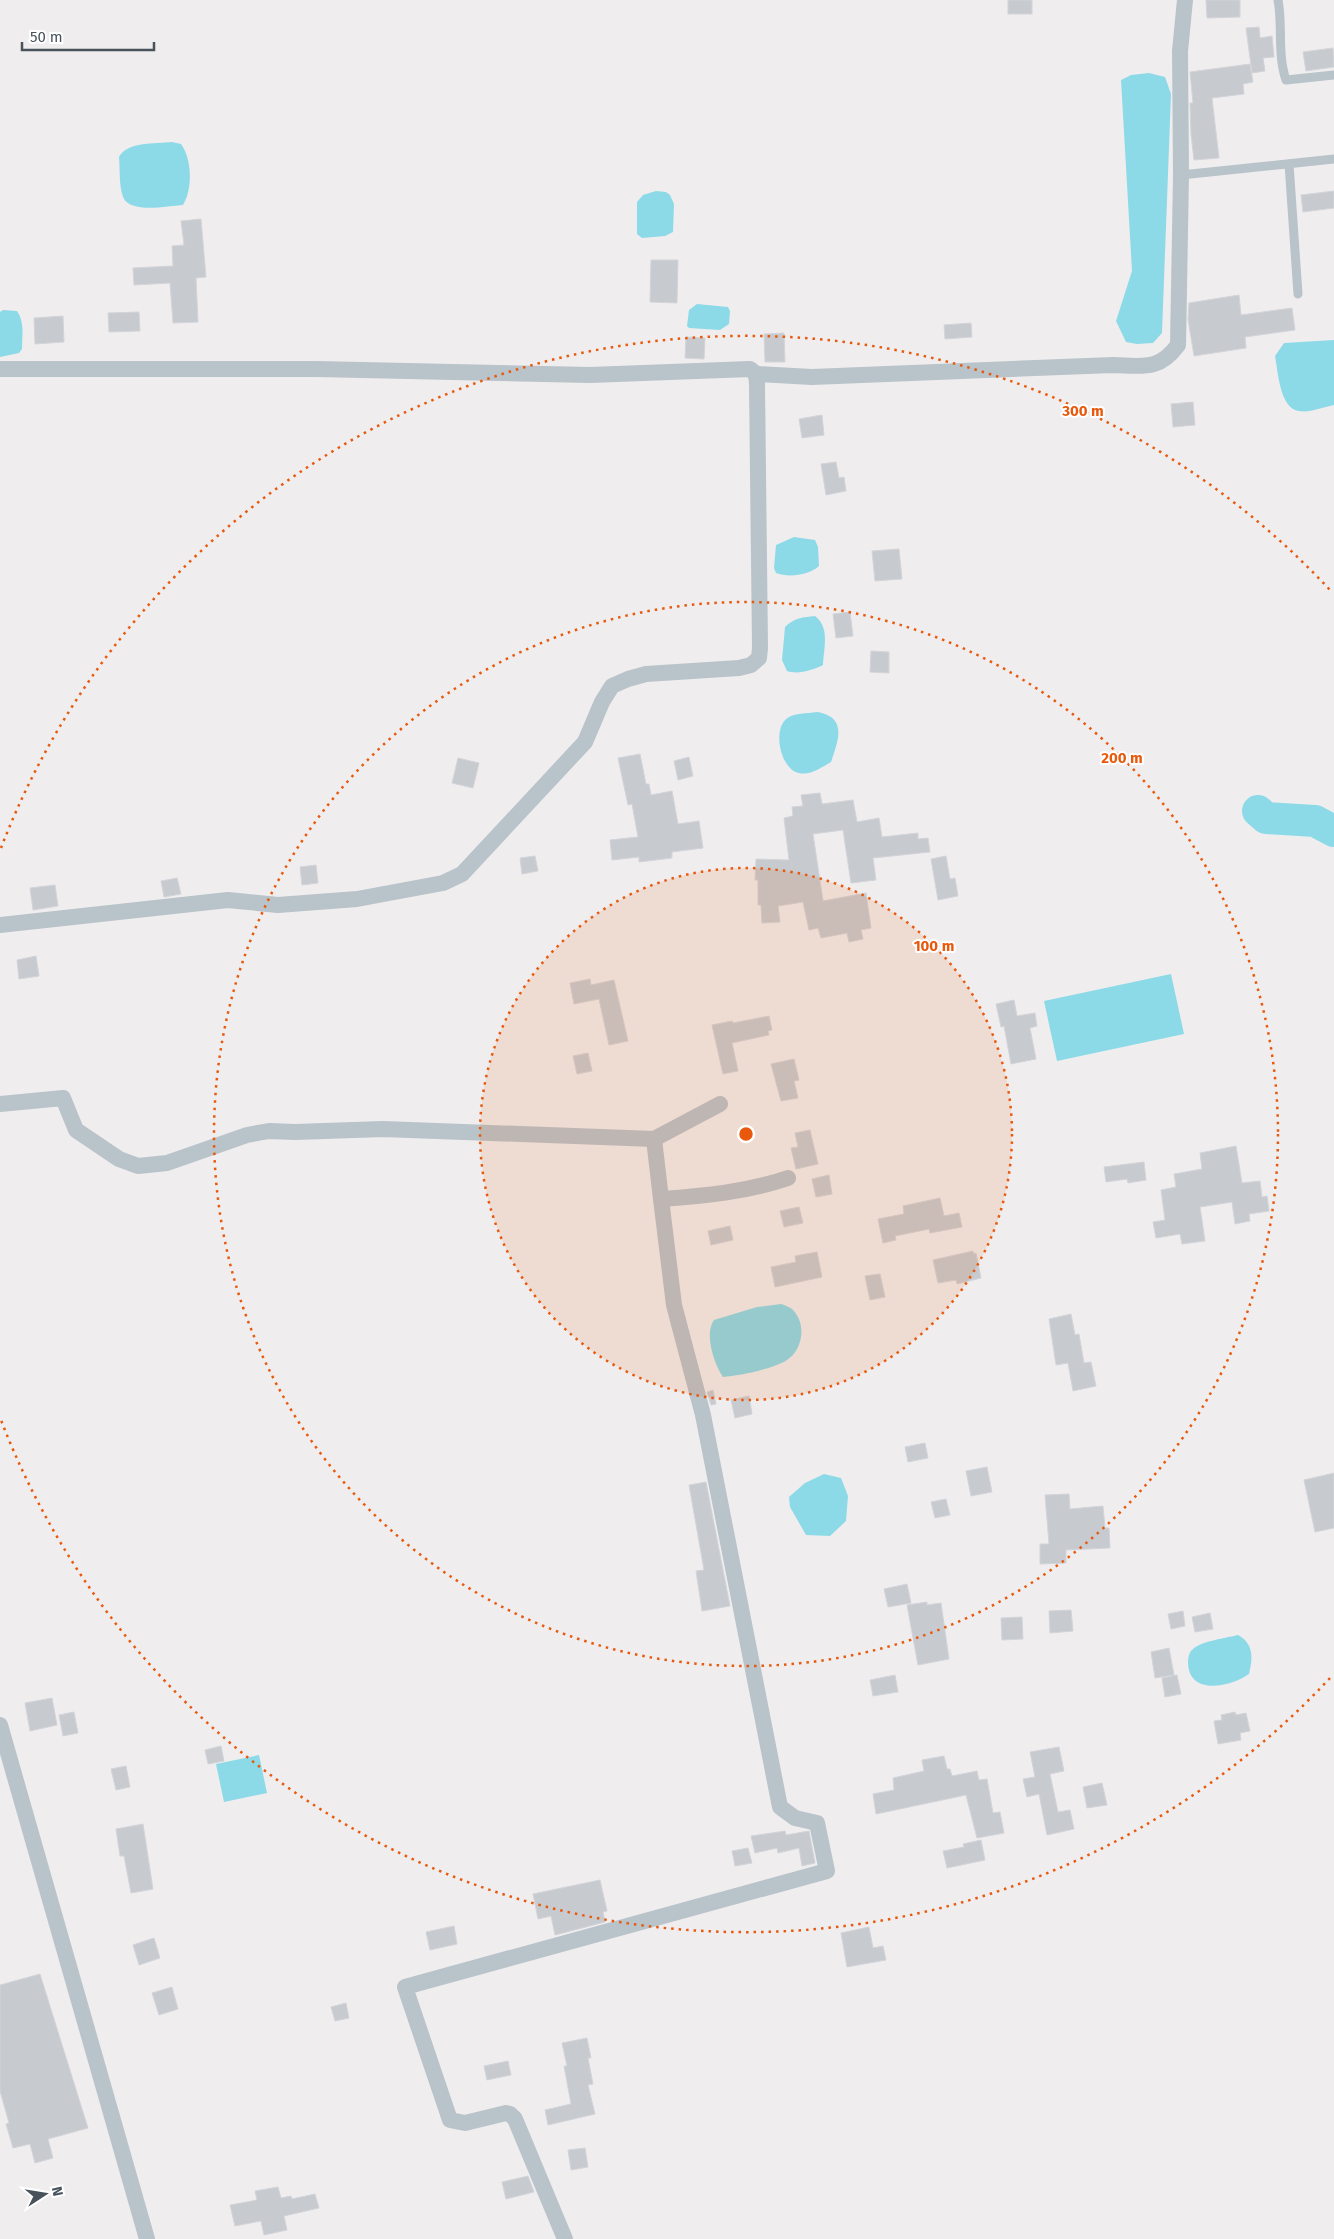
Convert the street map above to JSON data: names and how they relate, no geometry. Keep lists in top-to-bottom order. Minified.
{"scale_bar":"50 m","north":"right","rings":["300 m","200 m","100 m"]}
